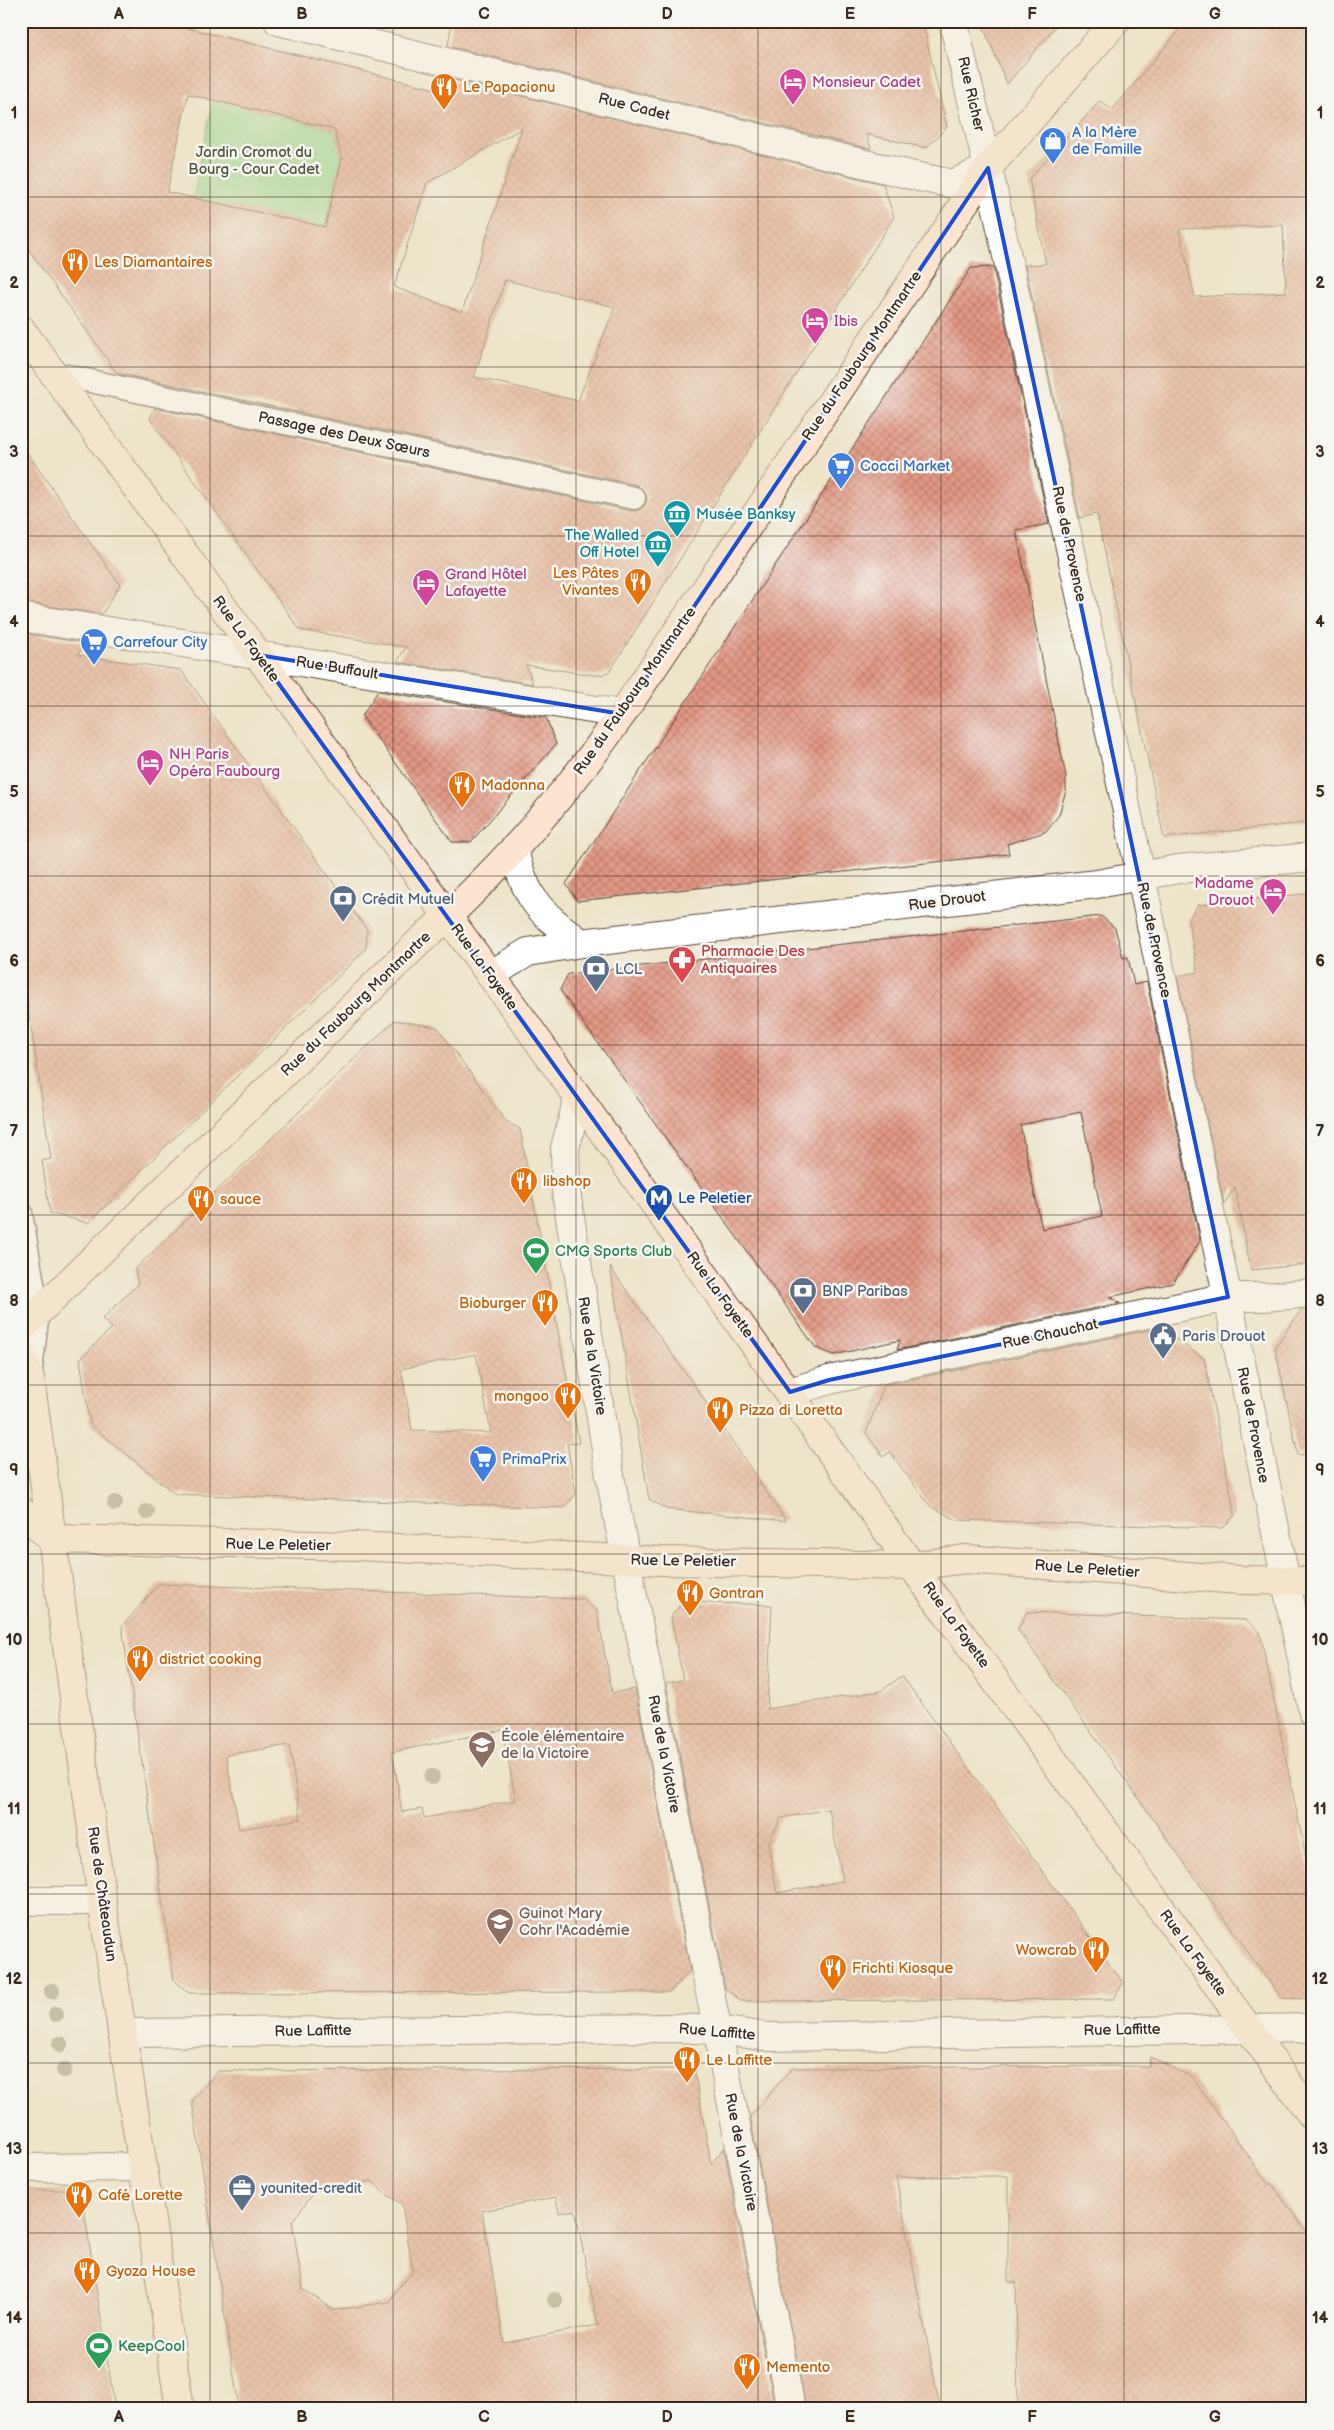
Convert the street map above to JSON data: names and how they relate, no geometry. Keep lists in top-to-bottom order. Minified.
{"streets":{"main road":["Rue du Faubourg Montmartre","Rue La Fayette","Rue Le Peletier","Rue de Châteaudun"],"street":["Rue Richer","Rue Cadet","Rue de Provence","Rue Buffault","Rue Drouot","Rue Chauchat","Rue de la Victoire","Rue Laffitte"],"lane":["Passage des Deux Sœurs"]},"crossings":[["Rue Richer","Rue Cadet"],["Rue Richer","Rue du Faubourg Montmartre"],["Rue Richer","Rue de Provence"],["Rue Cadet","Rue du Faubourg Montmartre"],["Rue Cadet","Rue de Provence"],["Rue du Faubourg Montmartre","Rue de Provence"],["Rue du Faubourg Montmartre","Rue La Fayette"],["Rue du Faubourg Montmartre","Rue Buffault"],["Rue du Faubourg Montmartre","Rue de Châteaudun"],["Passage des Deux Sœurs","Rue La Fayette"],["Rue de Provence","Rue Drouot"],["Rue de Provence","Rue Chauchat"],["Rue de Provence","Rue Le Peletier"],["Rue La Fayette","Rue Buffault"],["Rue La Fayette","Rue Drouot"],["Rue La Fayette","Rue Chauchat"],["Rue La Fayette","Rue de la Victoire"],["Rue La Fayette","Rue Le Peletier"],["Rue La Fayette","Rue Laffitte"],["Rue de la Victoire","Rue Le Peletier"],["Rue de la Victoire","Rue Laffitte"],["Rue Le Peletier","Rue de Châteaudun"],["Rue de Châteaudun","Rue Laffitte"]],"parks":["Jardin Cromot du Bourg - Cour Cadet"],"places":{"hotel":["Monsieur Cadet","Ibis","Grand Hôtel Lafayette","NH Paris Opéra Faubourg","Madame Drouot"],"restaurant":["Le Papacionu","Les Diamantaires","Les Pâtes Vivantes","Madonna","libshop","sauce","Bioburger","mongoo","Pizza di Loretta","Gontran","district cooking","Wowcrab","Frichti Kiosque","Le Laffitte","Café Lorette","Gyoza House","Memento"],"shop":["A la Mère de Famille"],"supermarket":["Cocci Market","Carrefour City","PrimaPrix"],"museum":["Musée Banksy","The Walled Off Hotel"],"bank":["Crédit Mutuel","LCL","BNP Paribas"],"pharmacy":["Pharmacie Des Antiquaires"],"metro station":["Le Peletier"],"sports":["CMG Sports Club","KeepCool"],"public building":["Paris Drouot"],"school or university":["École élémentaire de la Victoire","Guinot Mary Cohr l'Académie"],"office":["younited-credit"]},"grid":{"columns":["A","B","C","D","E","F","G"],"rows":["1","2","3","4","5","6","7","8","9","10","11","12","13","14"]}}
